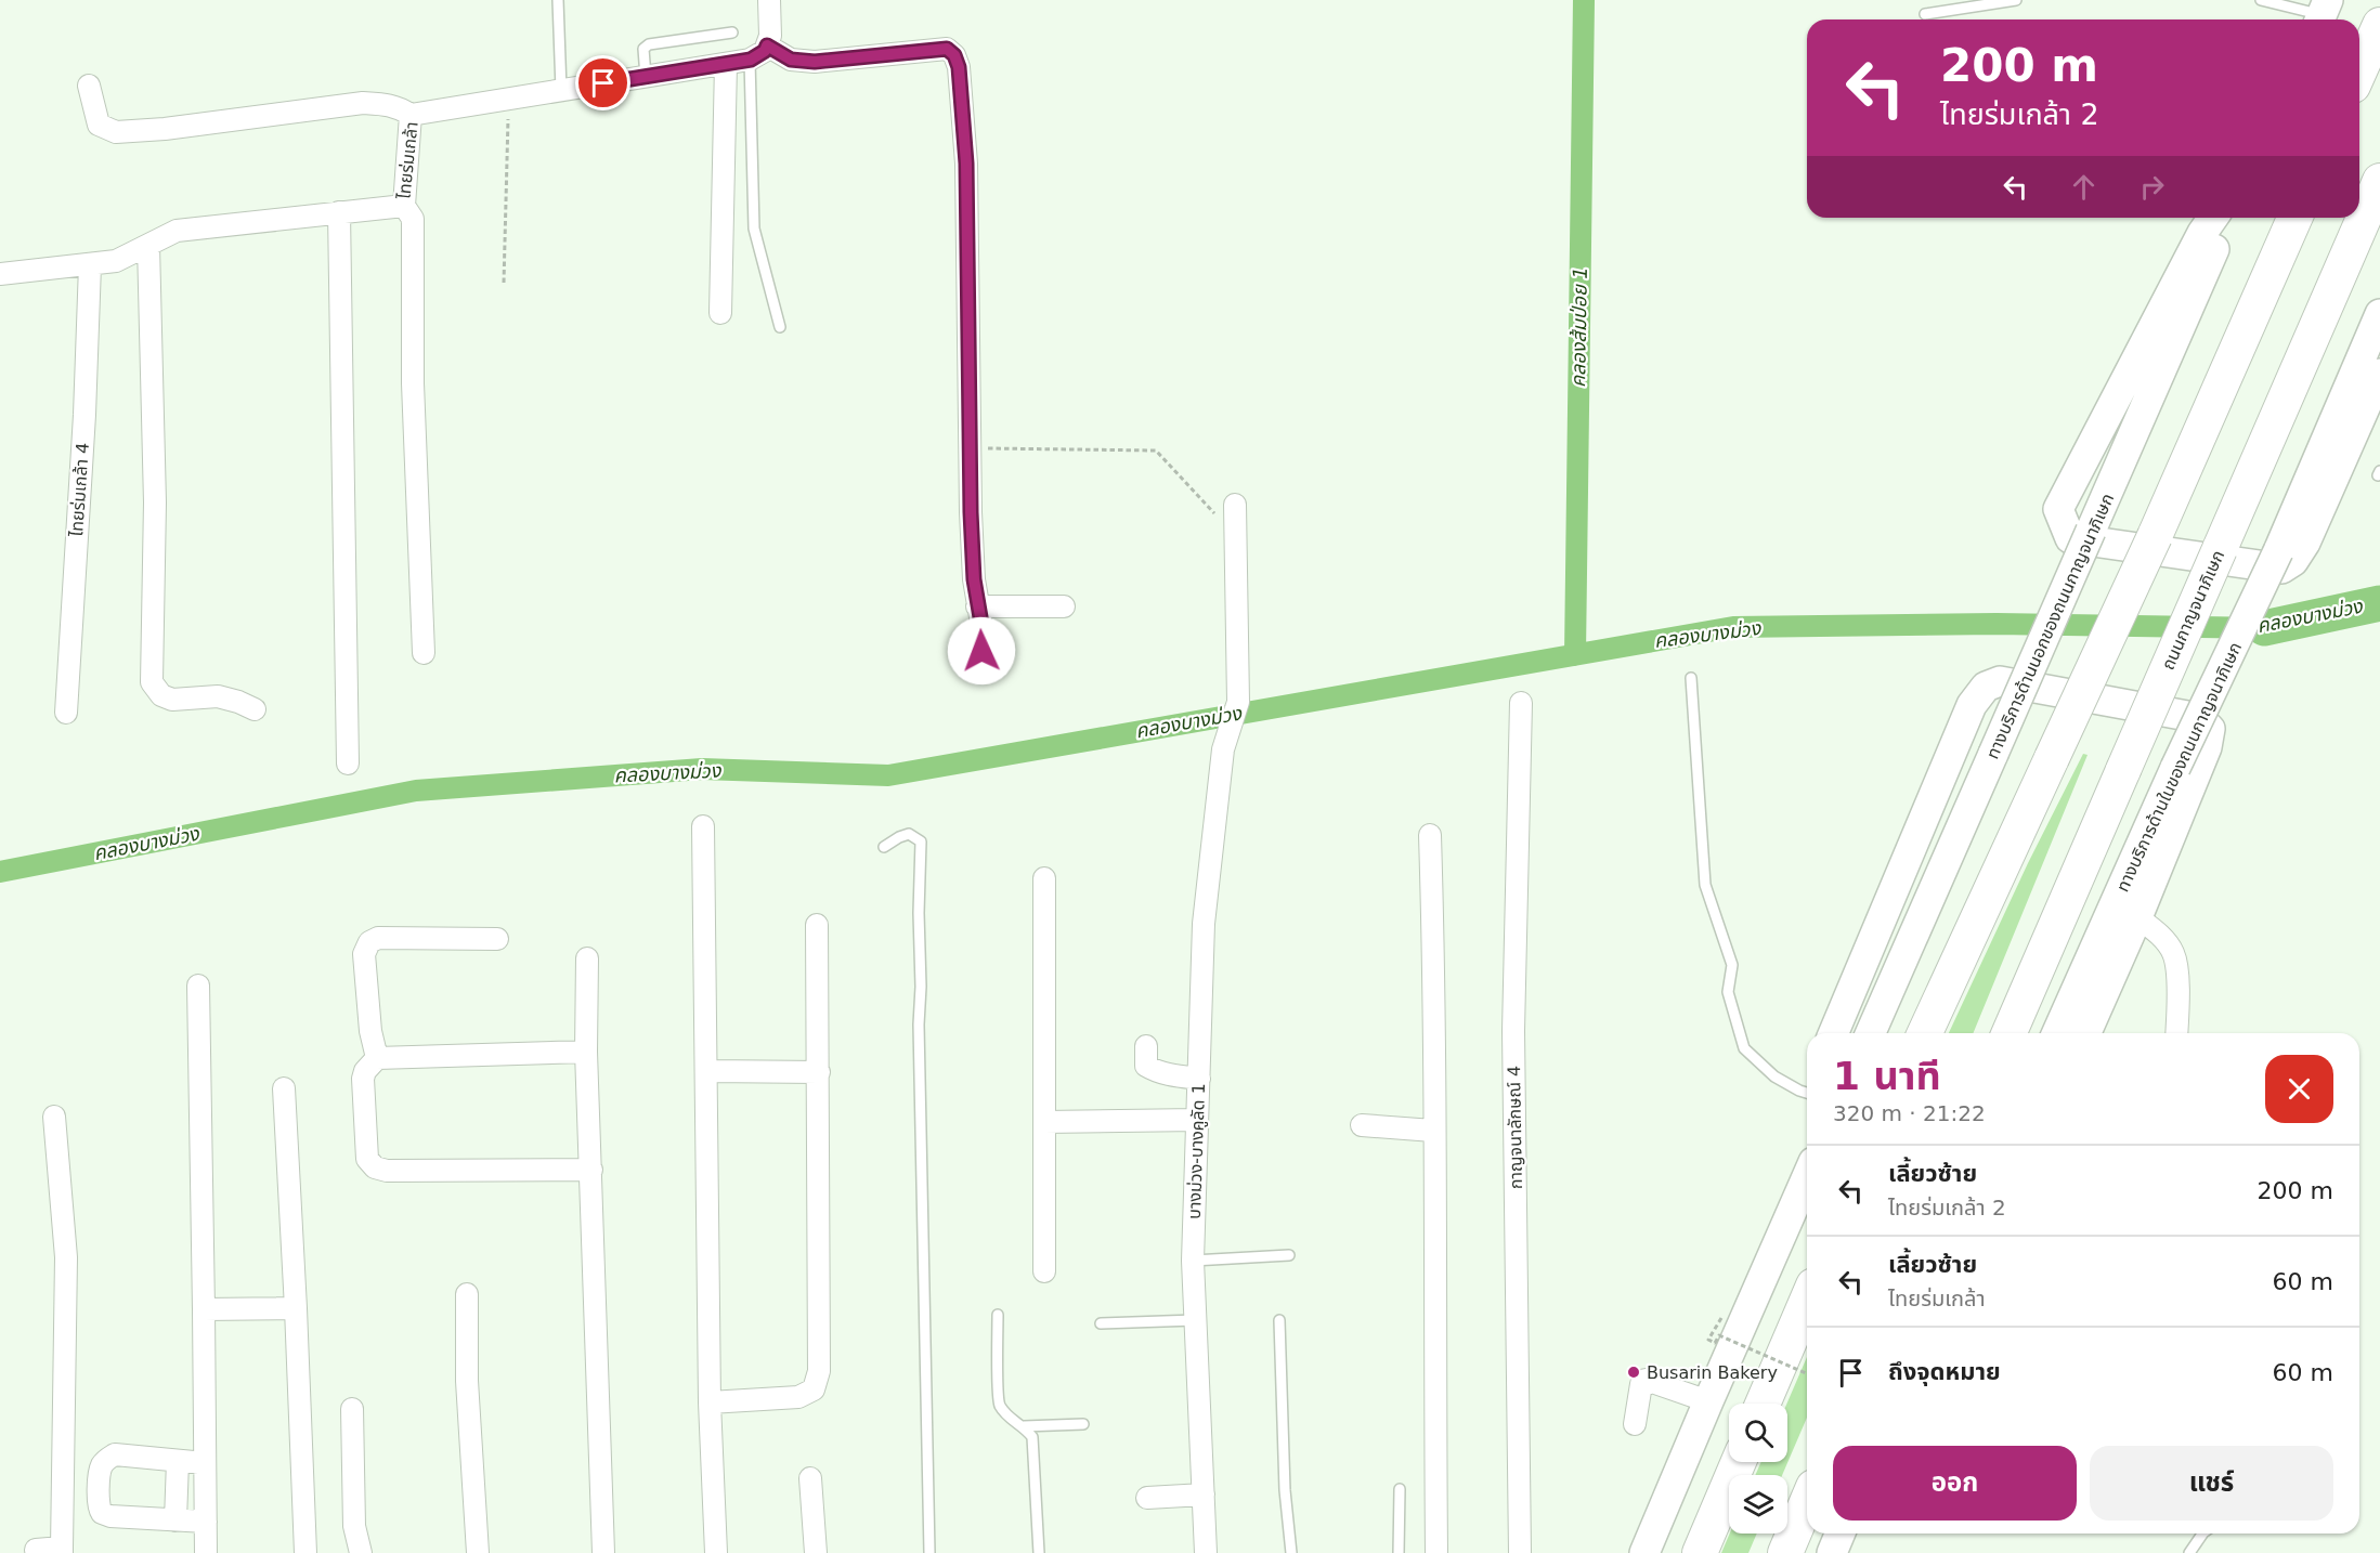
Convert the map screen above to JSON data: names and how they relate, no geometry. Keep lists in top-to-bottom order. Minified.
{"streets":{"highway":["ถนนกาญจนาภิเษก"],"main road":["ทางบริการด้านนอกของถนนกาญจนาภิเษก","ทางบริการด้านในของถนนกาญจนาภิเษก"],"street":["ไทยร่มเกล้า","ไทยร่มเกล้า 4","กาญจนาลักษณ์ 4","บางม่วง-บางคูลัด 1"]},"crossings":[["ไทยร่มเกล้า","ไทยร่มเกล้า 4"]],"water":["คลองส้มป่อย 1","คลองบางม่วง"],"places":["Busarin Bakery"],"page":{"turn":["200 m","ไทยร่มเกล้า 2"],"heading":["1 นาที","320 m · 21:22"],"list":[{"name":"เลี้ยวซ้าย","note":"ไทยร่มเกล้า 2","value":"200 m"},{"name":"เลี้ยวซ้าย","note":"ไทยร่มเกล้า","value":"60 m"},{"name":"ถึงจุดหมาย","value":"60 m"}],"buttons":["ออก","แชร์"]}}
